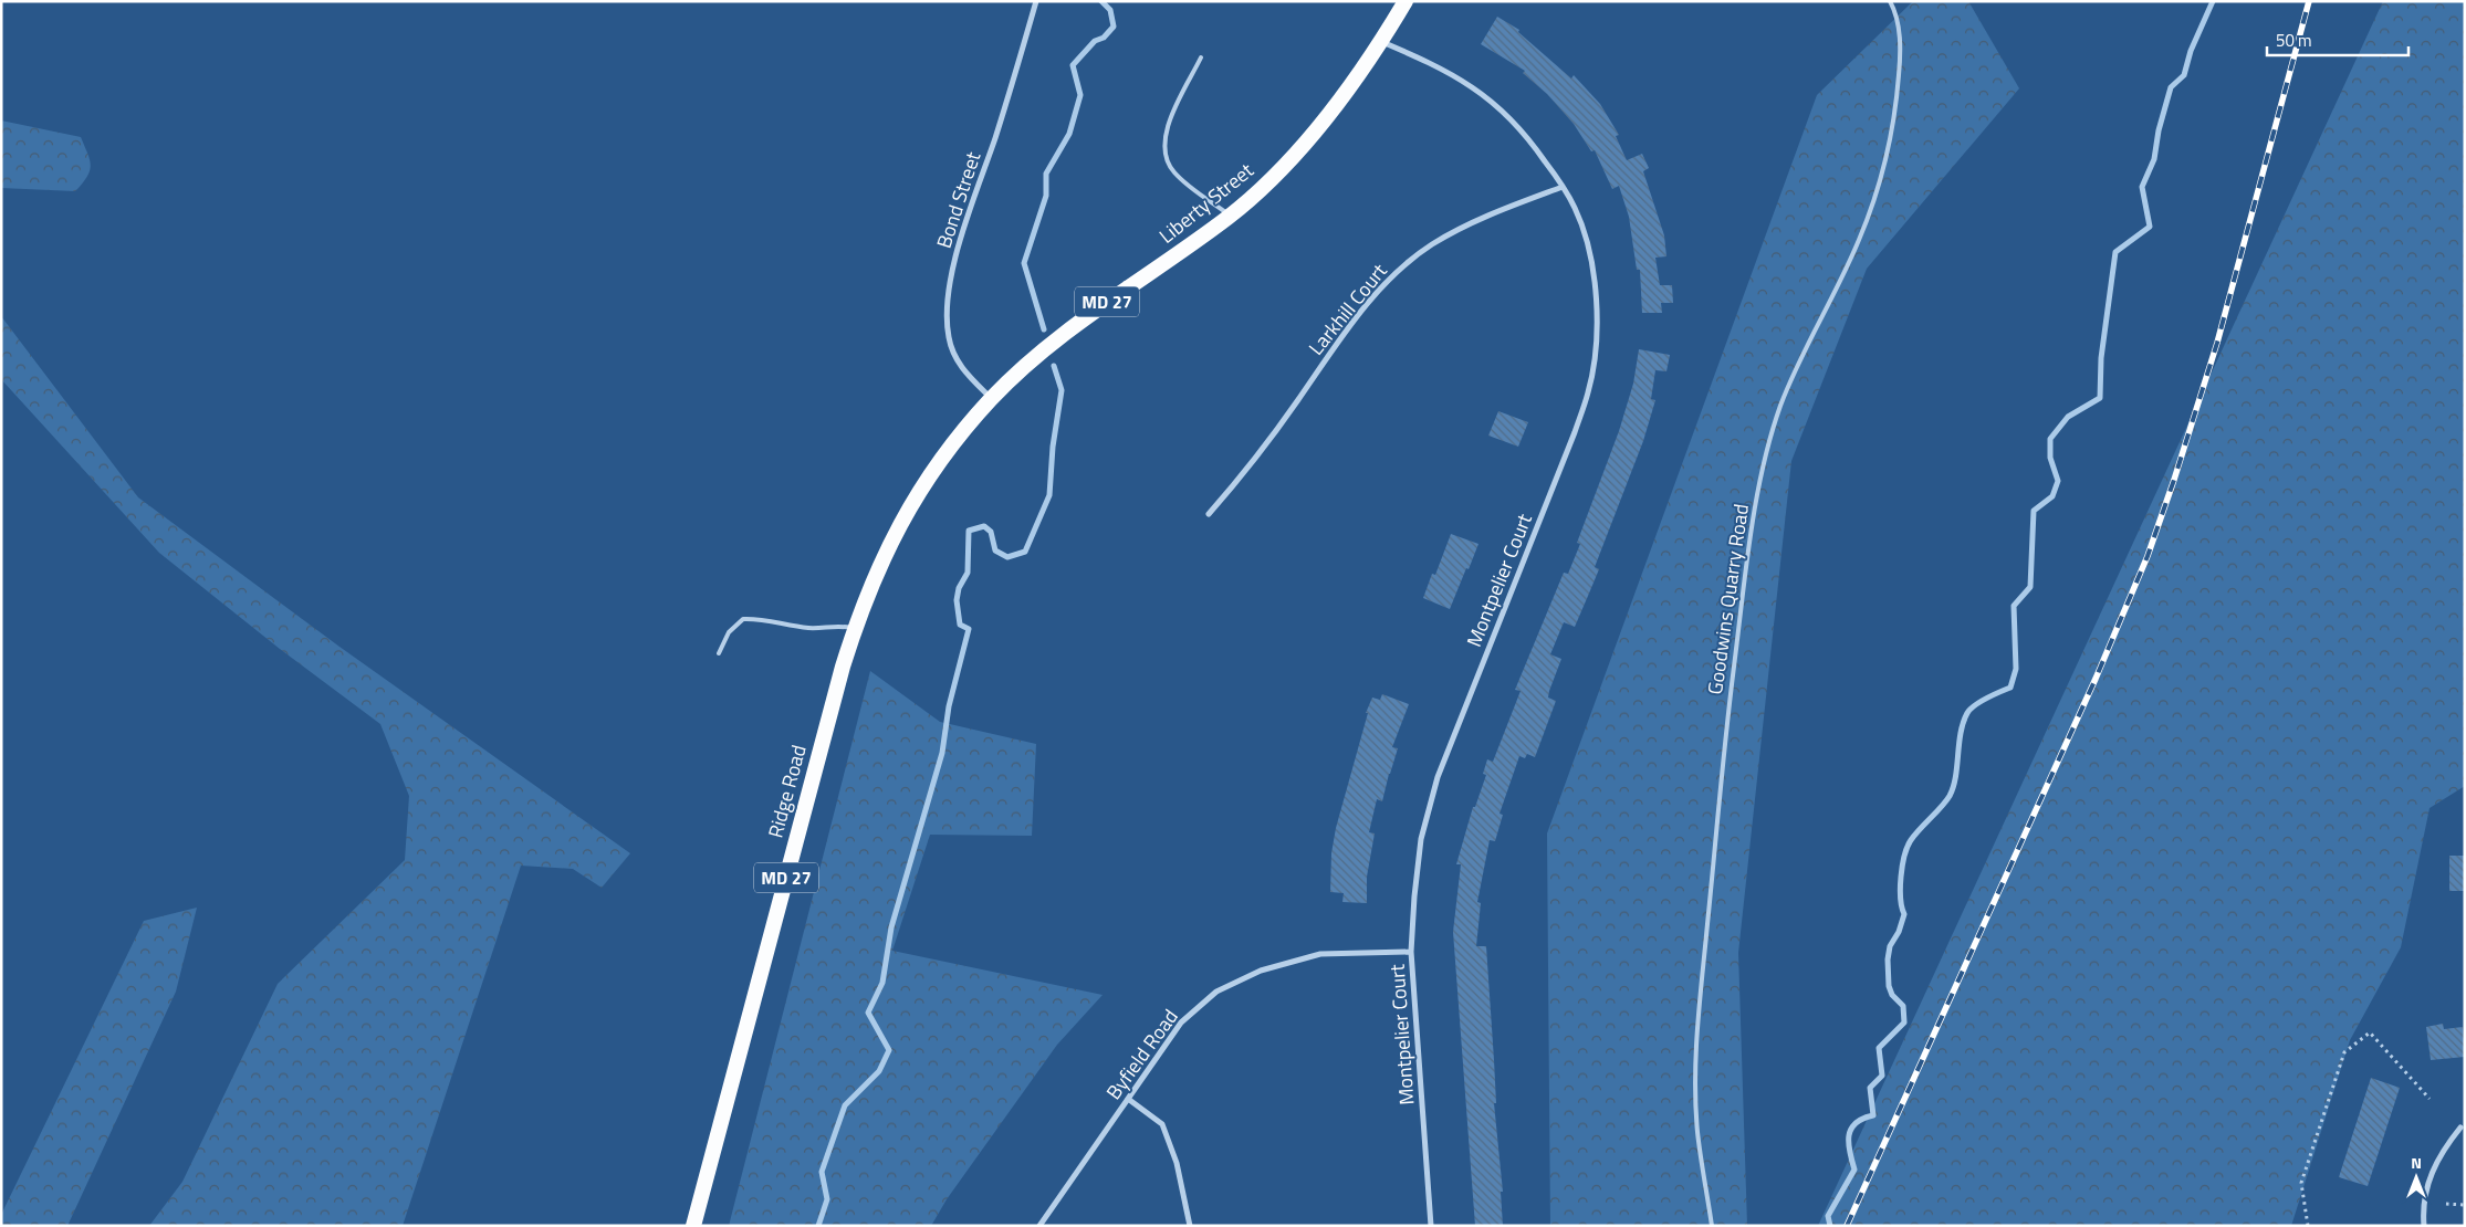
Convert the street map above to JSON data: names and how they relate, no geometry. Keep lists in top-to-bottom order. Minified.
{"streets":{"highway":["Liberty Street","MD 27","Ridge Road"],"street":["Bond Street","Larkhill Court","Montpelier Court","Byfield Road"],"lane":["Goodwins Quarry Road"]},"crossings":[["Bond Street","Liberty Street"],["Bond Street","Ridge Road"],["Liberty Street","Montpelier Court"],["Liberty Street","Ridge Road"],["Larkhill Court","Montpelier Court"],["Montpelier Court","Byfield Road"]],"scale_bar":"50 m","north":"top"}
